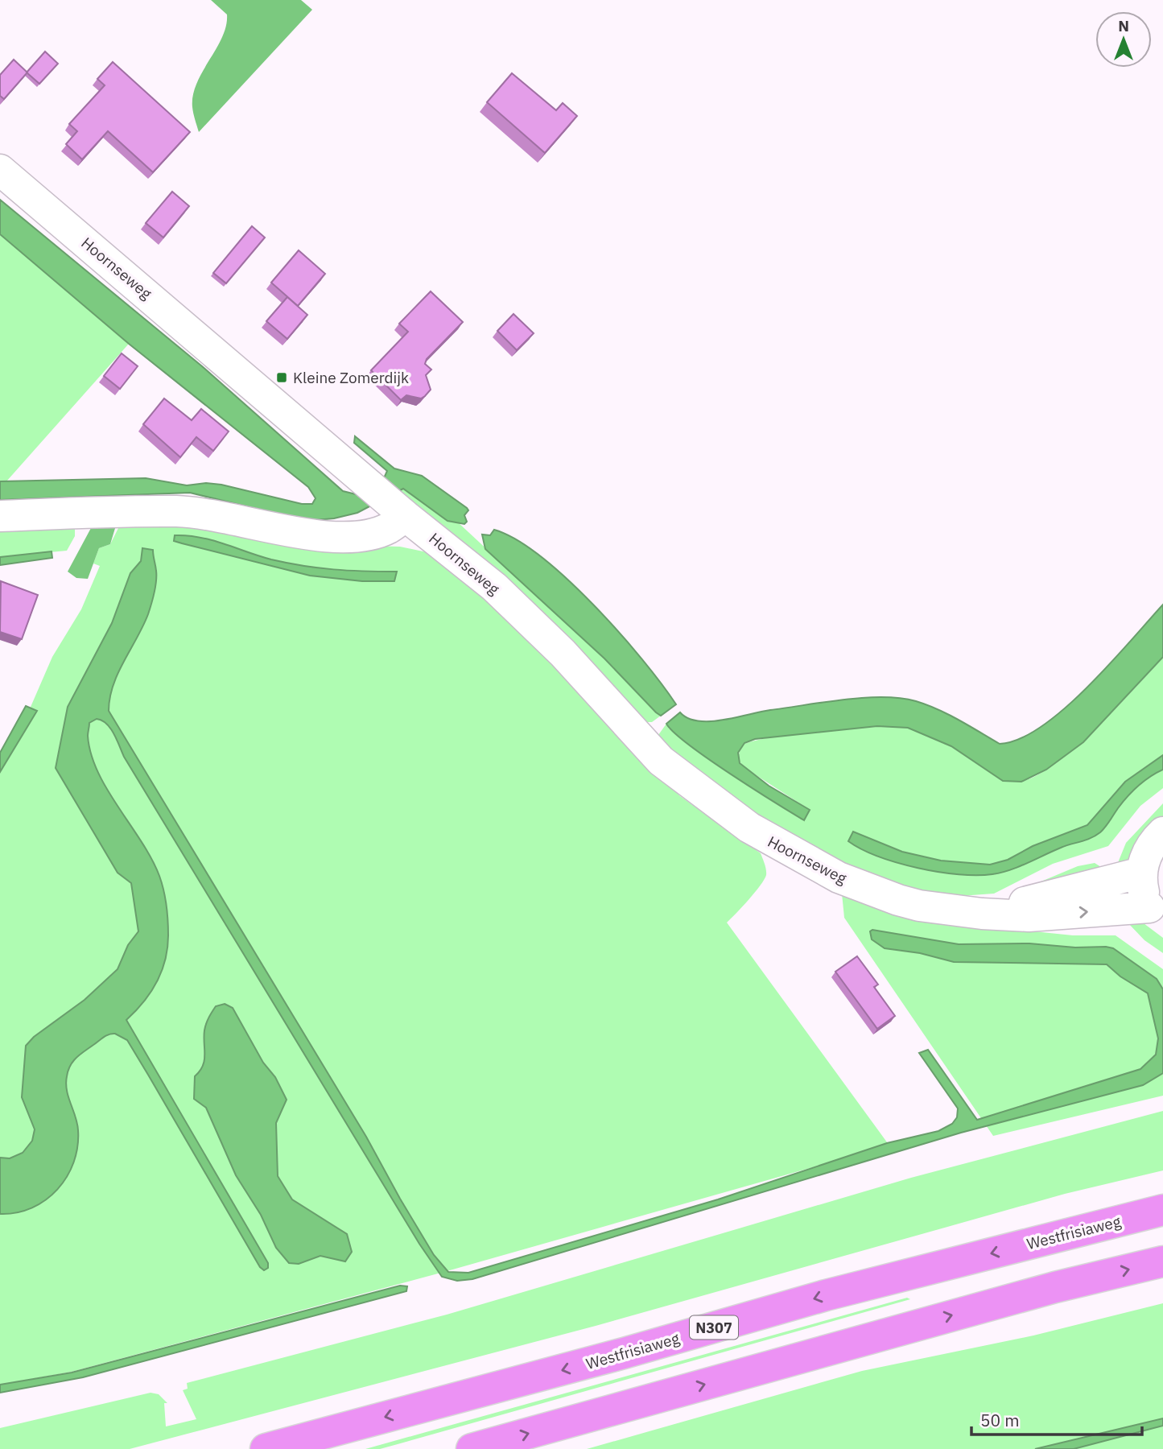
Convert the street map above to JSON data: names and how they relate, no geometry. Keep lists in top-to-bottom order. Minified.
{"streets":{"highway":["Westfrisiaweg","N307"],"street":["Hoornseweg"]},"places":{"transit":["Kleine Zomerdijk"]},"scale_bar":"50 m","north":"top"}
